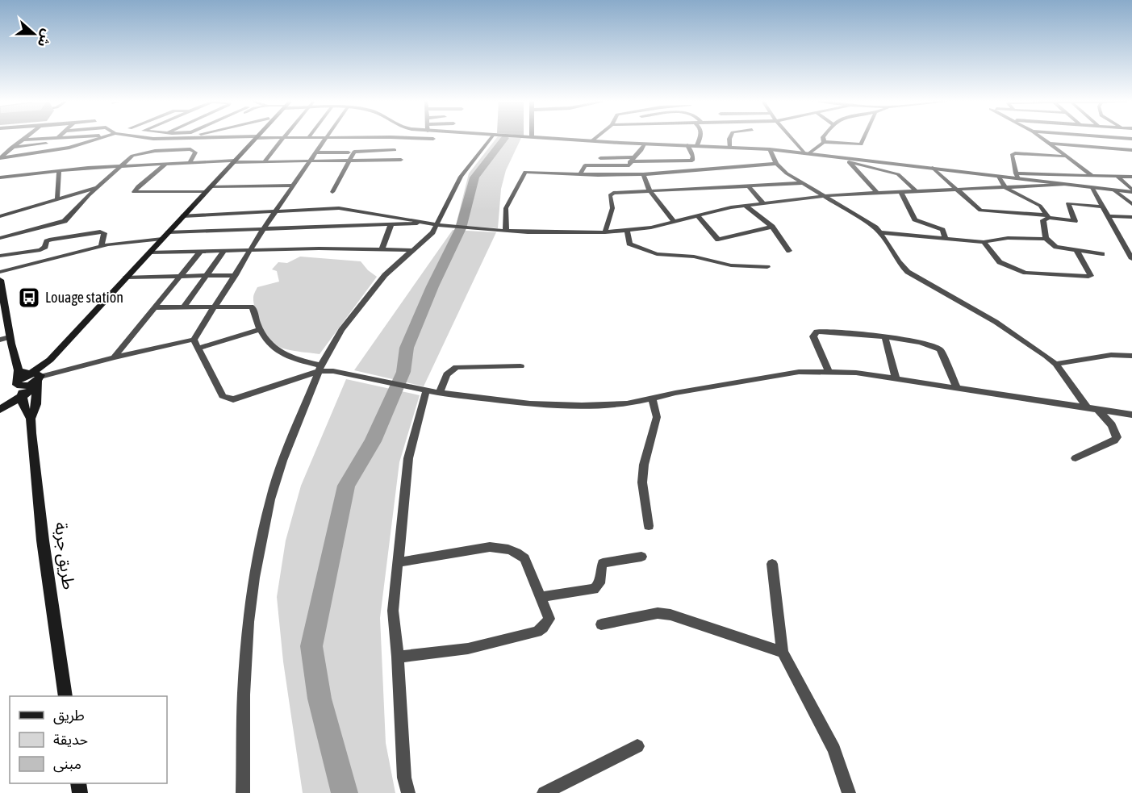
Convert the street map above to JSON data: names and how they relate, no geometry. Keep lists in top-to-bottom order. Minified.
{"streets":{"main road":["طريق جربة"]},"places":{"bus stop":["Louage station"]},"legend":["طريق","حديقة","مبنى"],"north":"right"}
